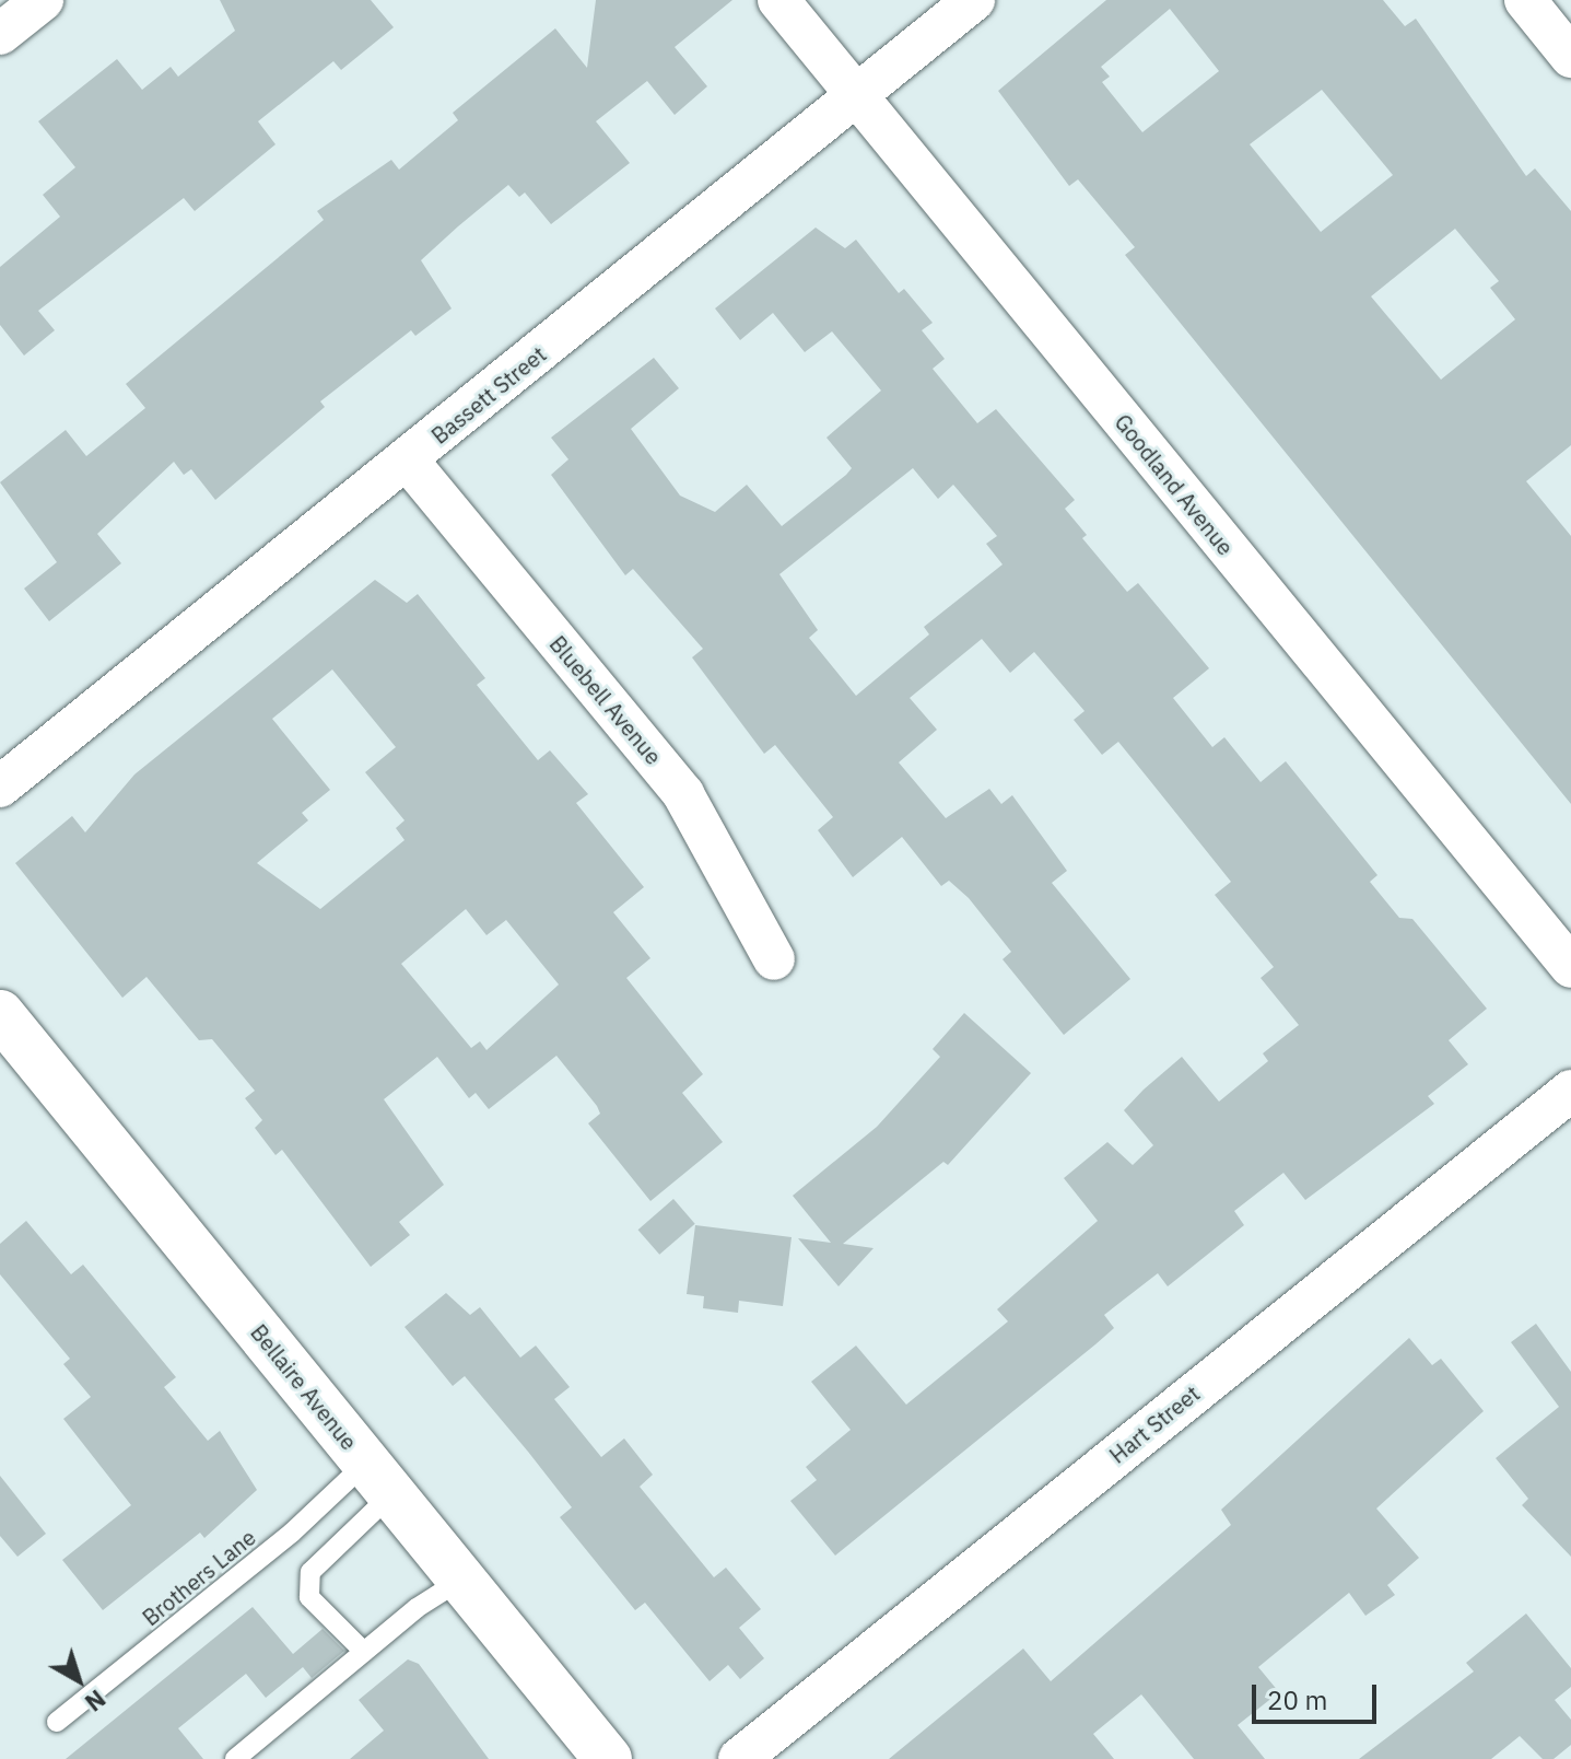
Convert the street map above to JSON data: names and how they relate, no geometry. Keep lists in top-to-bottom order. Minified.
{"streets":{"street":["Bassett Street","Goodland Avenue","Bluebell Avenue","Bellaire Avenue","Hart Street"],"lane":["Brothers Lane"]},"crossings":[["Bassett Street","Goodland Avenue"],["Bassett Street","Bluebell Avenue"],["Bellaire Avenue","Brothers Lane"]],"scale_bar":"20 m","north":"bottom right"}
